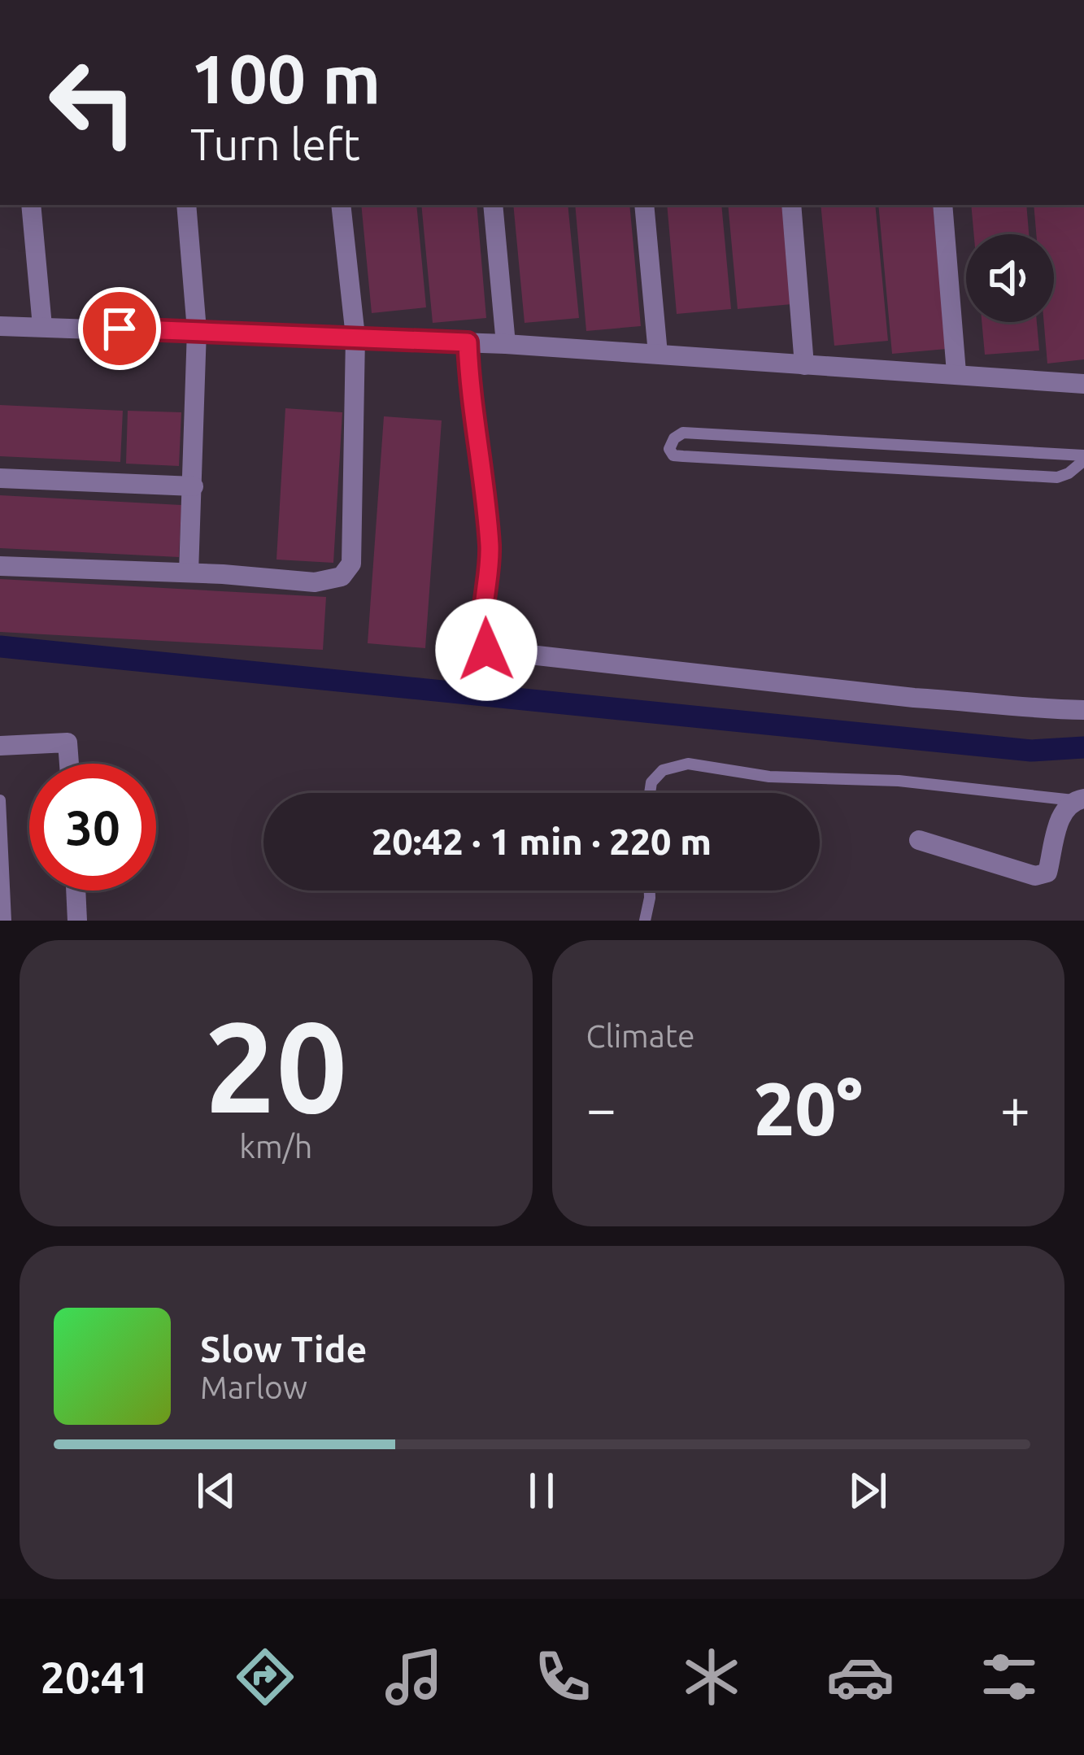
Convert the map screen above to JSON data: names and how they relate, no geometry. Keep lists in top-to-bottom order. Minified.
{"page":{"turn":["100 m","Turn left"],"limit":"30","trip":"20:42 · 1 min · 220 m","tile":[["20","km/h"],"Climate"],"heat":["−","20°","+"],"song":["Slow Tide","Marlow"],"tabs":"20:41"}}
